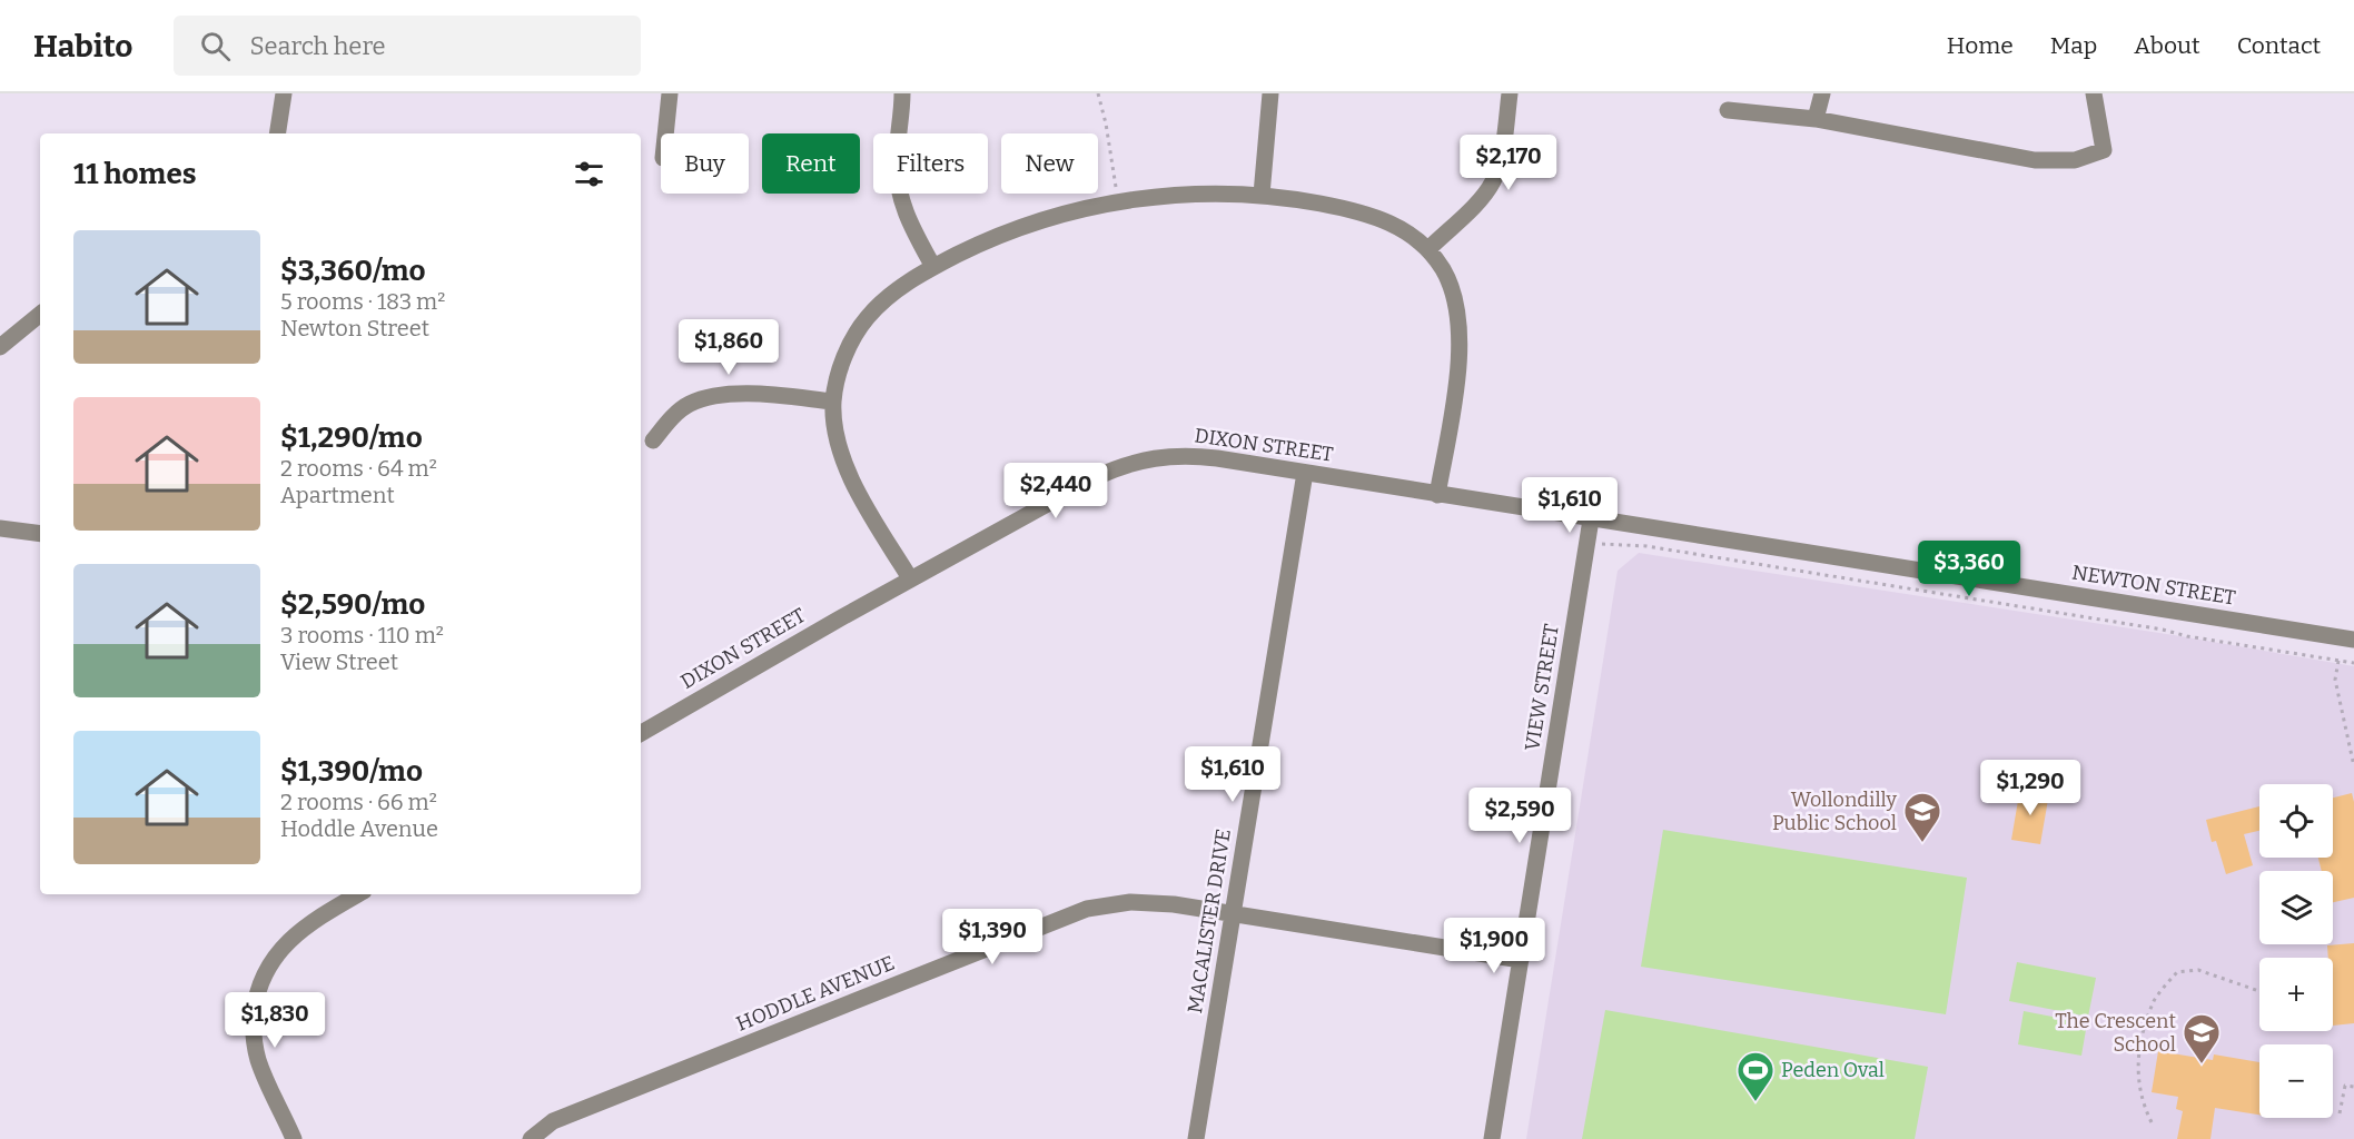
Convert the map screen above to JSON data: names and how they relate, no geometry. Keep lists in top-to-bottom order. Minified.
{"streets":{"street":["DIXON STREET","NEWTON STREET","VIEW STREET","MACALISTER DRIVE","HODDLE AVENUE"]},"crossings":[["DIXON STREET","NEWTON STREET"],["DIXON STREET","VIEW STREET"],["DIXON STREET","MACALISTER DRIVE"],["NEWTON STREET","VIEW STREET"],["VIEW STREET","HODDLE AVENUE"],["MACALISTER DRIVE","HODDLE AVENUE"]],"places":{"school or university":["Wollondilly Public School","The Crescent School"],"sports":["Peden Oval"]},"page":{"header":"Habito","search":"Search here","nav":["Home","Map","About","Contact"],"chip":["Buy","Rent","Filters","New"],"heading":"11 homes","price":["$2,170","$1,860","$2,440","$1,610","$3,360","$1,610","$1,290","$2,590","$1,390","$1,900","$1,830"],"list":[{"name":"$3,360/mo","note":"5 rooms · 183 m² · Newton Street"},{"name":"$1,290/mo","note":"2 rooms · 64 m² · Apartment"},{"name":"$2,590/mo","note":"3 rooms · 110 m² · View Street"},{"name":"$1,390/mo","note":"2 rooms · 66 m² · Hoddle Avenue"}],"map_buttons":["+","−"]}}
